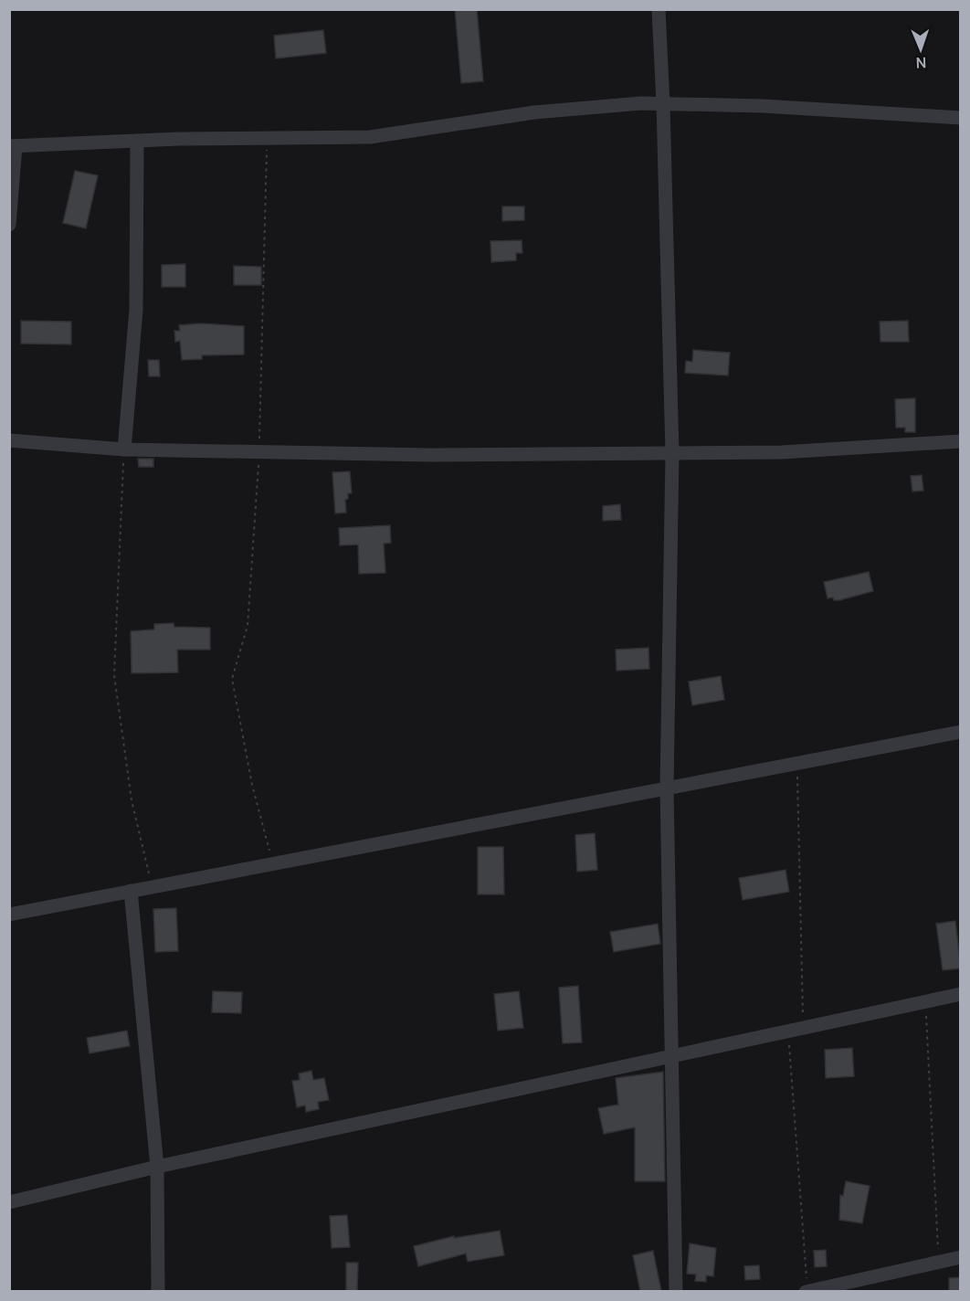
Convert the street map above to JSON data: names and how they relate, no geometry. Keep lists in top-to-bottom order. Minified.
{"north":"bottom"}
